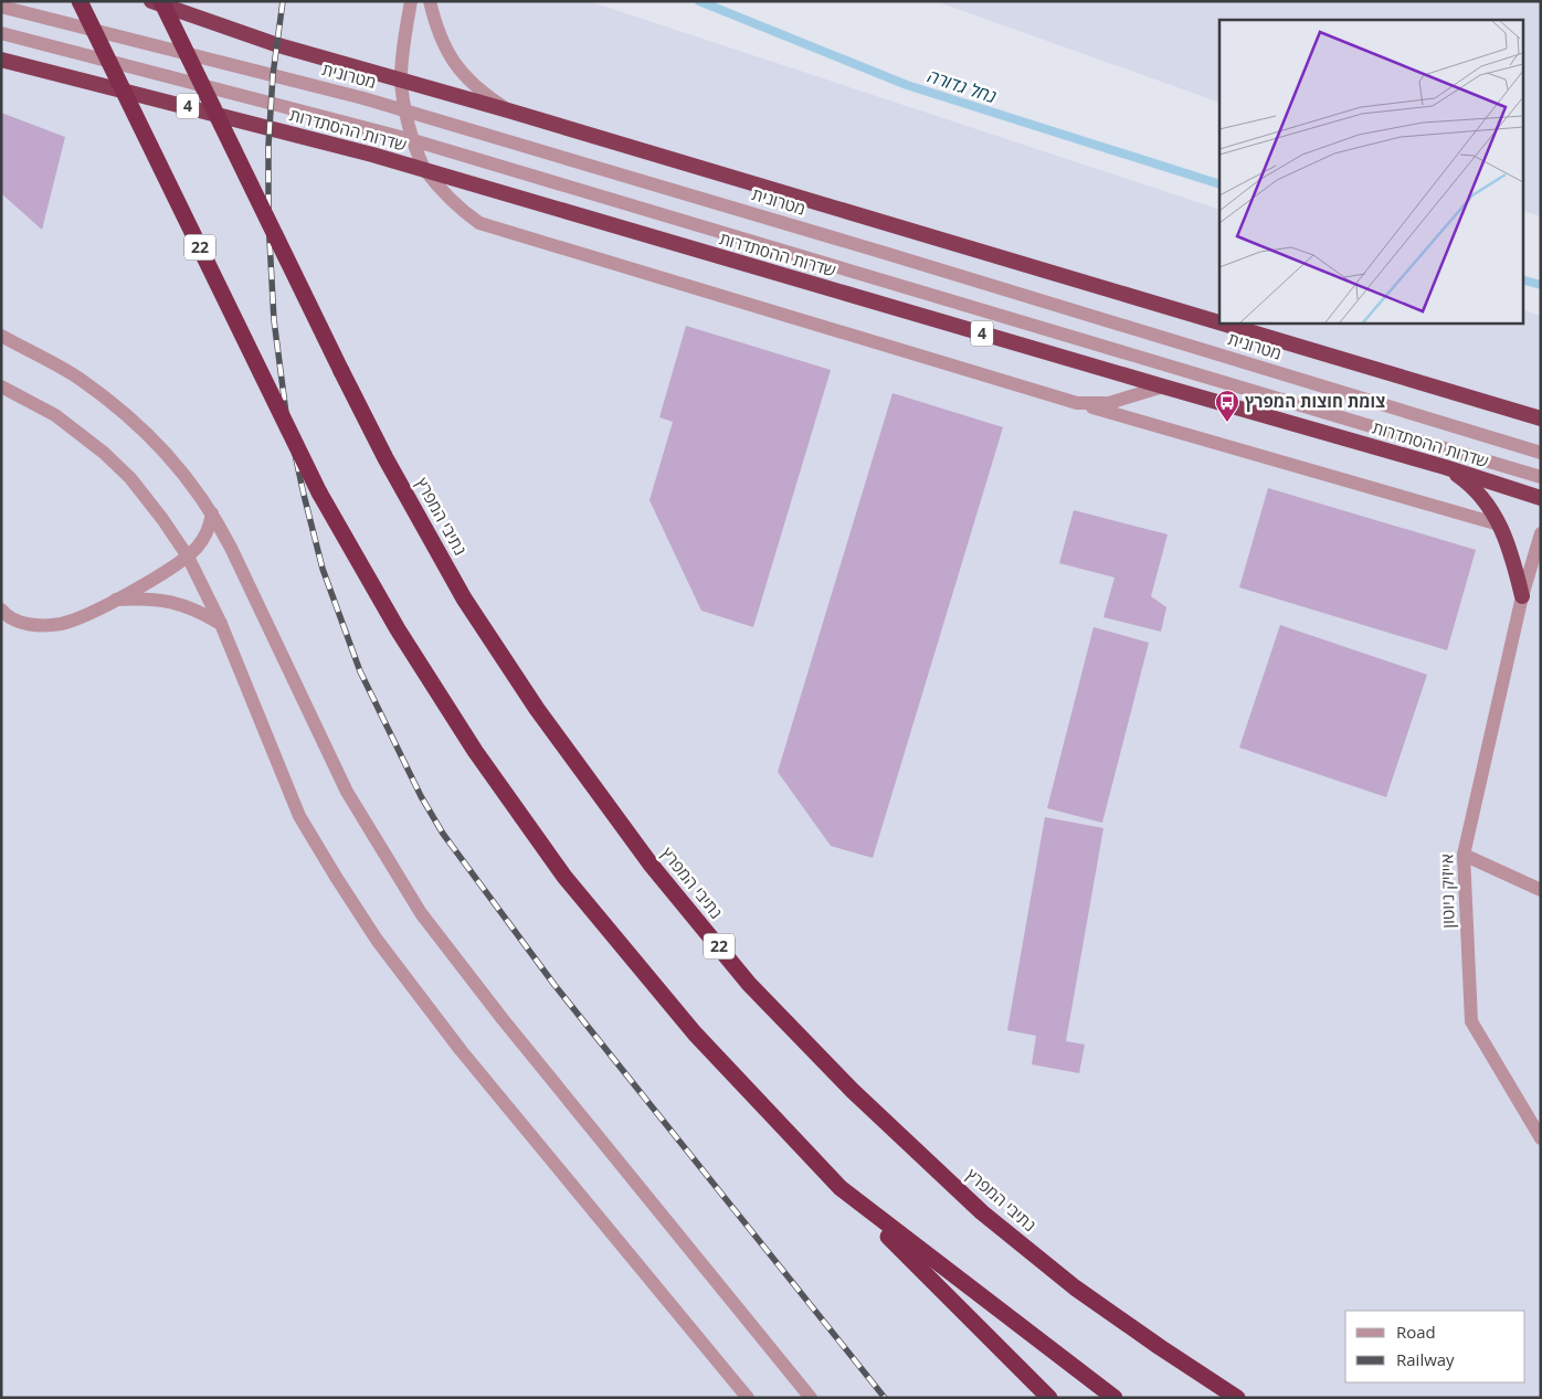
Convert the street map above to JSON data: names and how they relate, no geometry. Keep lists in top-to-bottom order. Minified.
{"streets":{"highway":["4","שדרות ההסתדרות","22","נתיבי המפרץ"],"street":["מטרונית","אייזיק ניוטון"]},"water":["נחל גדורה"],"places":{"bus stop":["צומת חוצות המפרץ"]},"legend":["Road","Railway"]}
